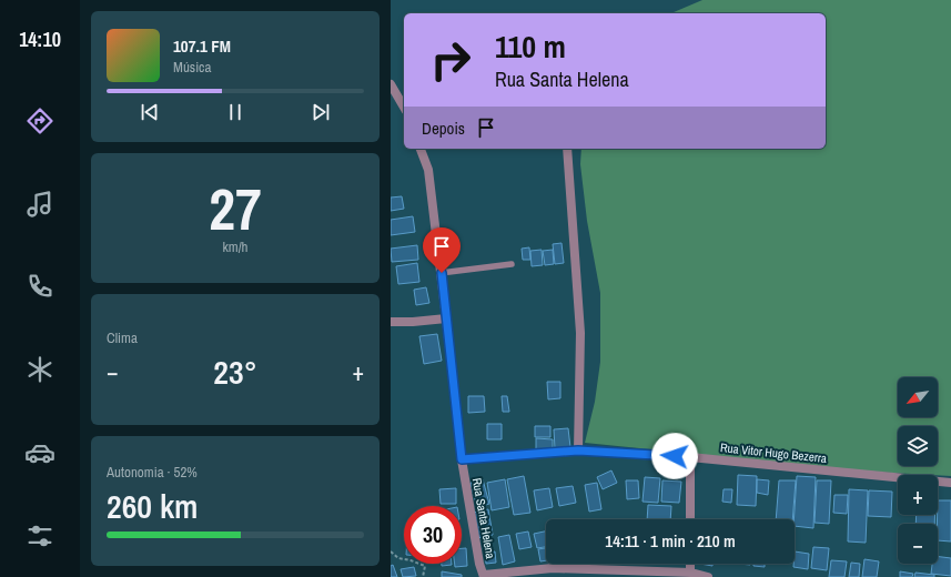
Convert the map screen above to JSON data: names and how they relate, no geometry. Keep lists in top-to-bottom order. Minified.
{"streets":{"street":["Rua Vitor Hugo Bezerra","Rua Santa Helena"]},"crossings":[["Rua Vitor Hugo Bezerra","Rua Santa Helena"]],"north":"bottom left","page":{"tabs":"14:10","turn":["110 m","Rua Santa Helena"],"song":["107.1 FM","Música"],"then":"Depois","tile":[["27","km/h"],"Clima",["Autonomia · 52%","260 km"]],"heat":["−","23°","+"],"map_buttons":["+","−"],"limit":"30","trip":"14:11 · 1 min · 210 m"}}
